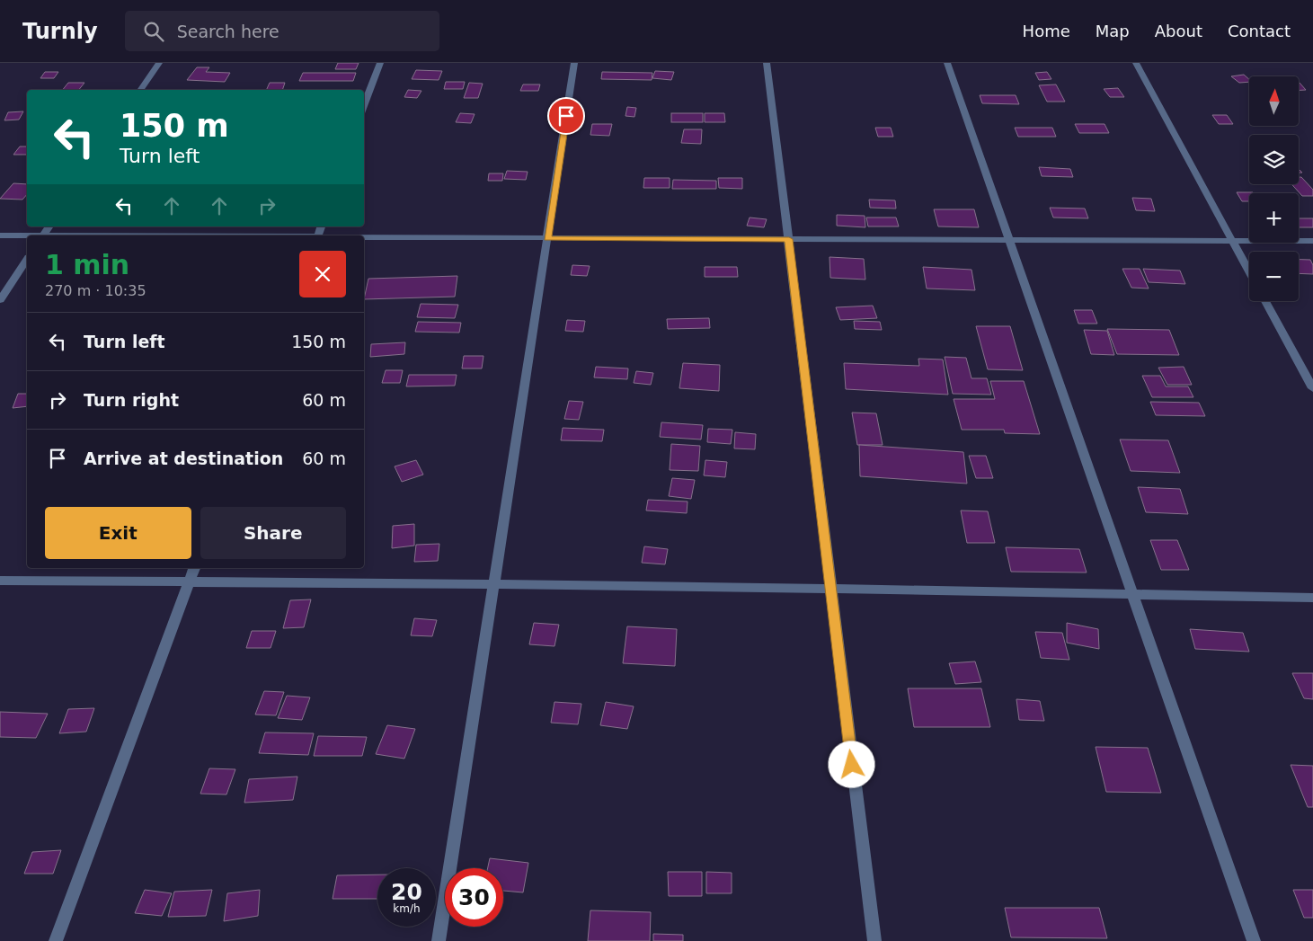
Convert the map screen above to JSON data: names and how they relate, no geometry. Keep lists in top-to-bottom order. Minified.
{"north":"top","page":{"header":"Turnly","search":"Search here","nav":["Home","Map","About","Contact"],"map_buttons":["+","−"],"turn":["150 m","Turn left"],"heading":["1 min","270 m · 10:35"],"list":[{"name":"Turn left","value":"150 m"},{"name":"Turn right","value":"60 m"},{"name":"Arrive at destination","value":"60 m"}],"buttons":["Exit","Share"],"speed":"20 km/h","limit":"30"}}
